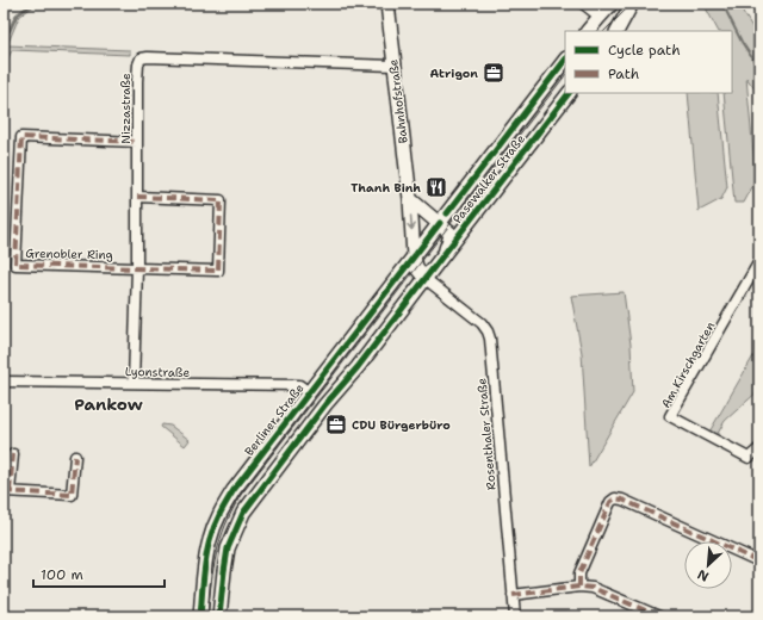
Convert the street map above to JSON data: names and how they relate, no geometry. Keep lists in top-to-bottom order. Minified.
{"streets":{"main road":["Bahnhofstraße","Pasewalker Straße","Berliner Straße"],"street":["Nizzastraße","Grenobler Ring","Am Kirschgarten","Lyonstraße","Rosenthaler Straße"]},"crossings":[["Bahnhofstraße","Nizzastraße"],["Bahnhofstraße","Pasewalker Straße"],["Bahnhofstraße","Berliner Straße"],["Nizzastraße","Grenobler Ring"],["Nizzastraße","Lyonstraße"],["Pasewalker Straße","Berliner Straße"],["Pasewalker Straße","Rosenthaler Straße"],["Lyonstraße","Berliner Straße"]],"districts":["Pankow"],"places":{"office":["Atrigon","CDU Bürgerbüro"],"restaurant":["Thanh Binh"]},"legend":["Cycle path","Path"],"scale_bar":"100 m","north":"bottom left"}
